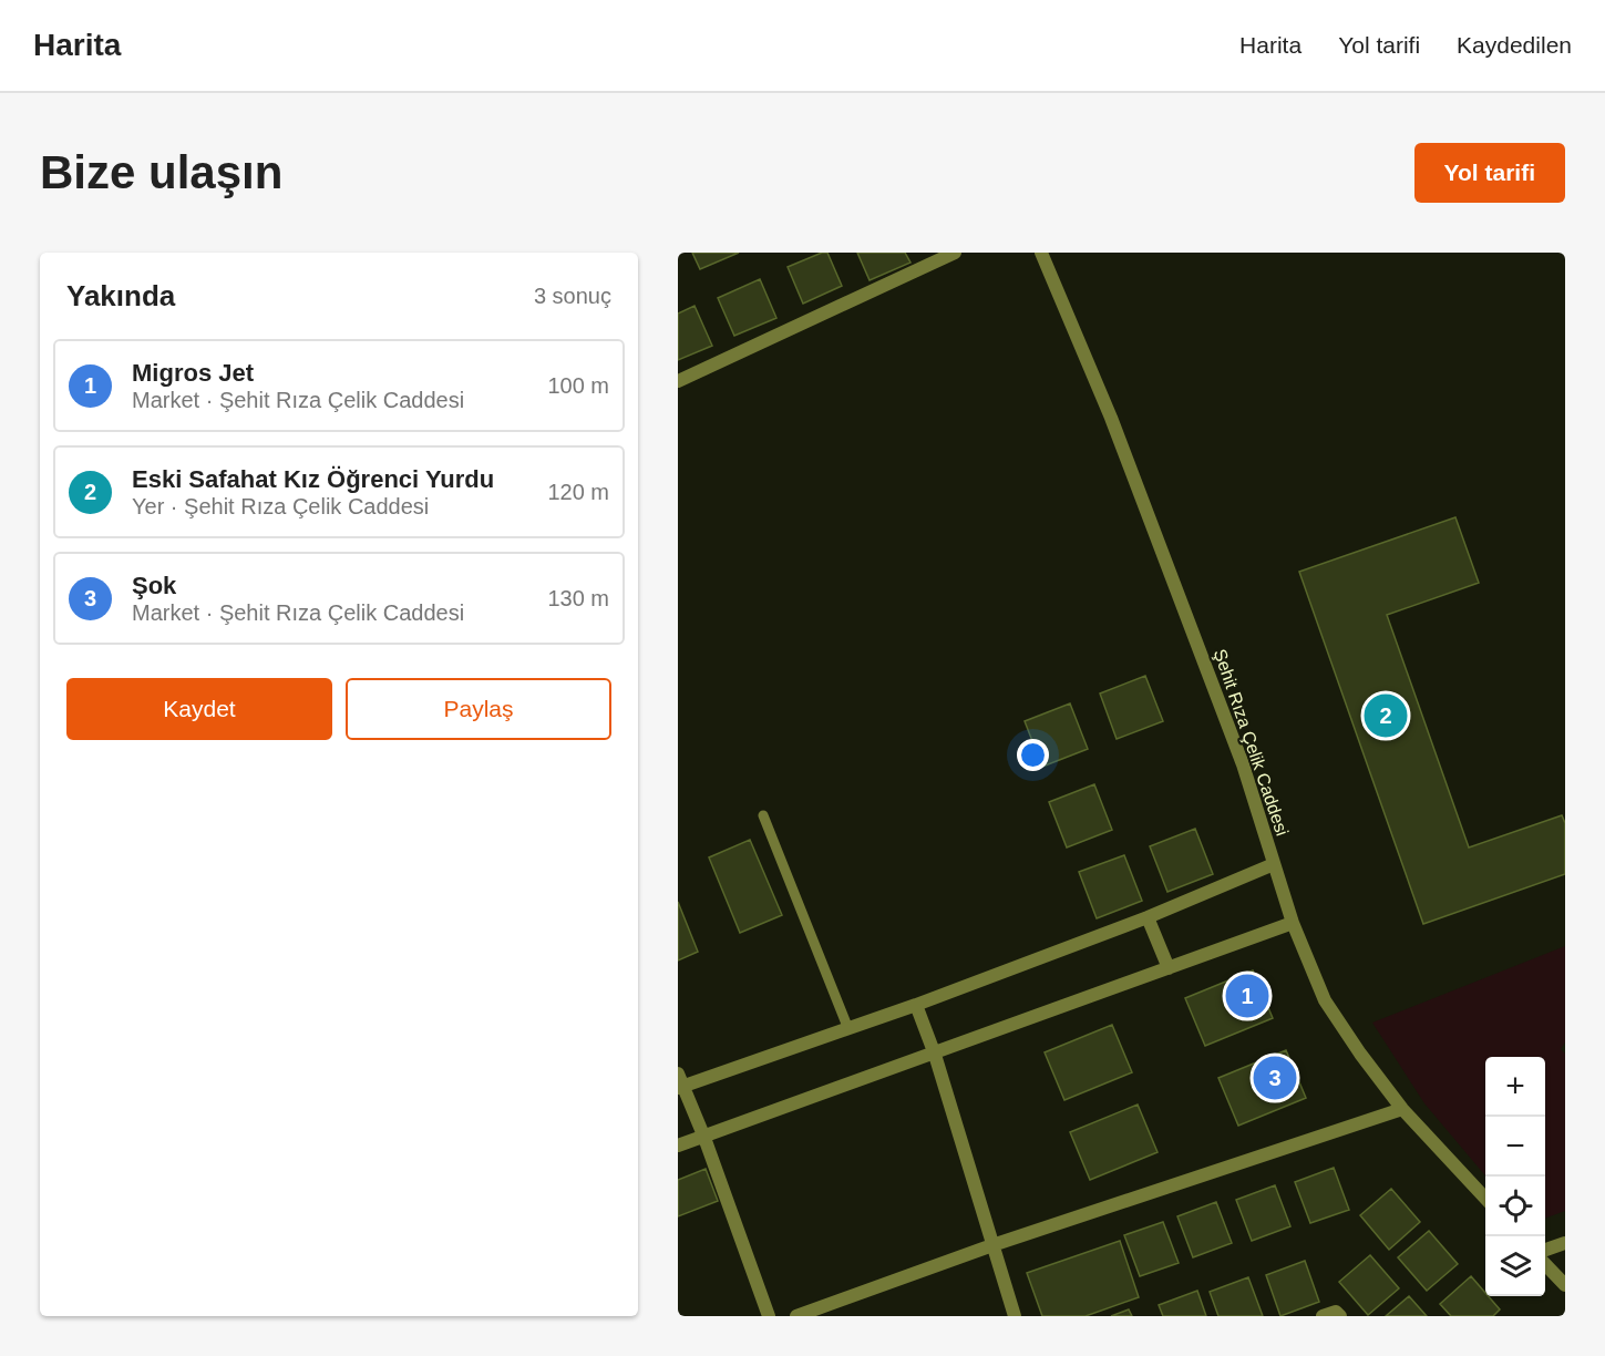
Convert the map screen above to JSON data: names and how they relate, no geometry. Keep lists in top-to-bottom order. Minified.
{"streets":{"street":["Şehit Rıza Çelik Caddesi"]},"page":{"header":"Harita","nav":["Harita","Yol tarifi","Kaydedilen"],"buttons":["Yol tarifi",["Kaydet","Paylaş"]],"title":"Bize ulaşın","heading":["Yakında","3 sonuç"],"list":[{"mark":"1","name":"Migros Jet","note":"Market · Şehit Rıza Çelik Caddesi","value":"100 m"},{"mark":"2","name":"Eski Safahat Kız Öğrenci Yurdu","note":"Yer · Şehit Rıza Çelik Caddesi","value":"120 m"},{"mark":"3","name":"Şok","note":"Market · Şehit Rıza Çelik Caddesi","value":"130 m"}],"pins":["2","1","3"],"map_buttons":["+","−"]}}
